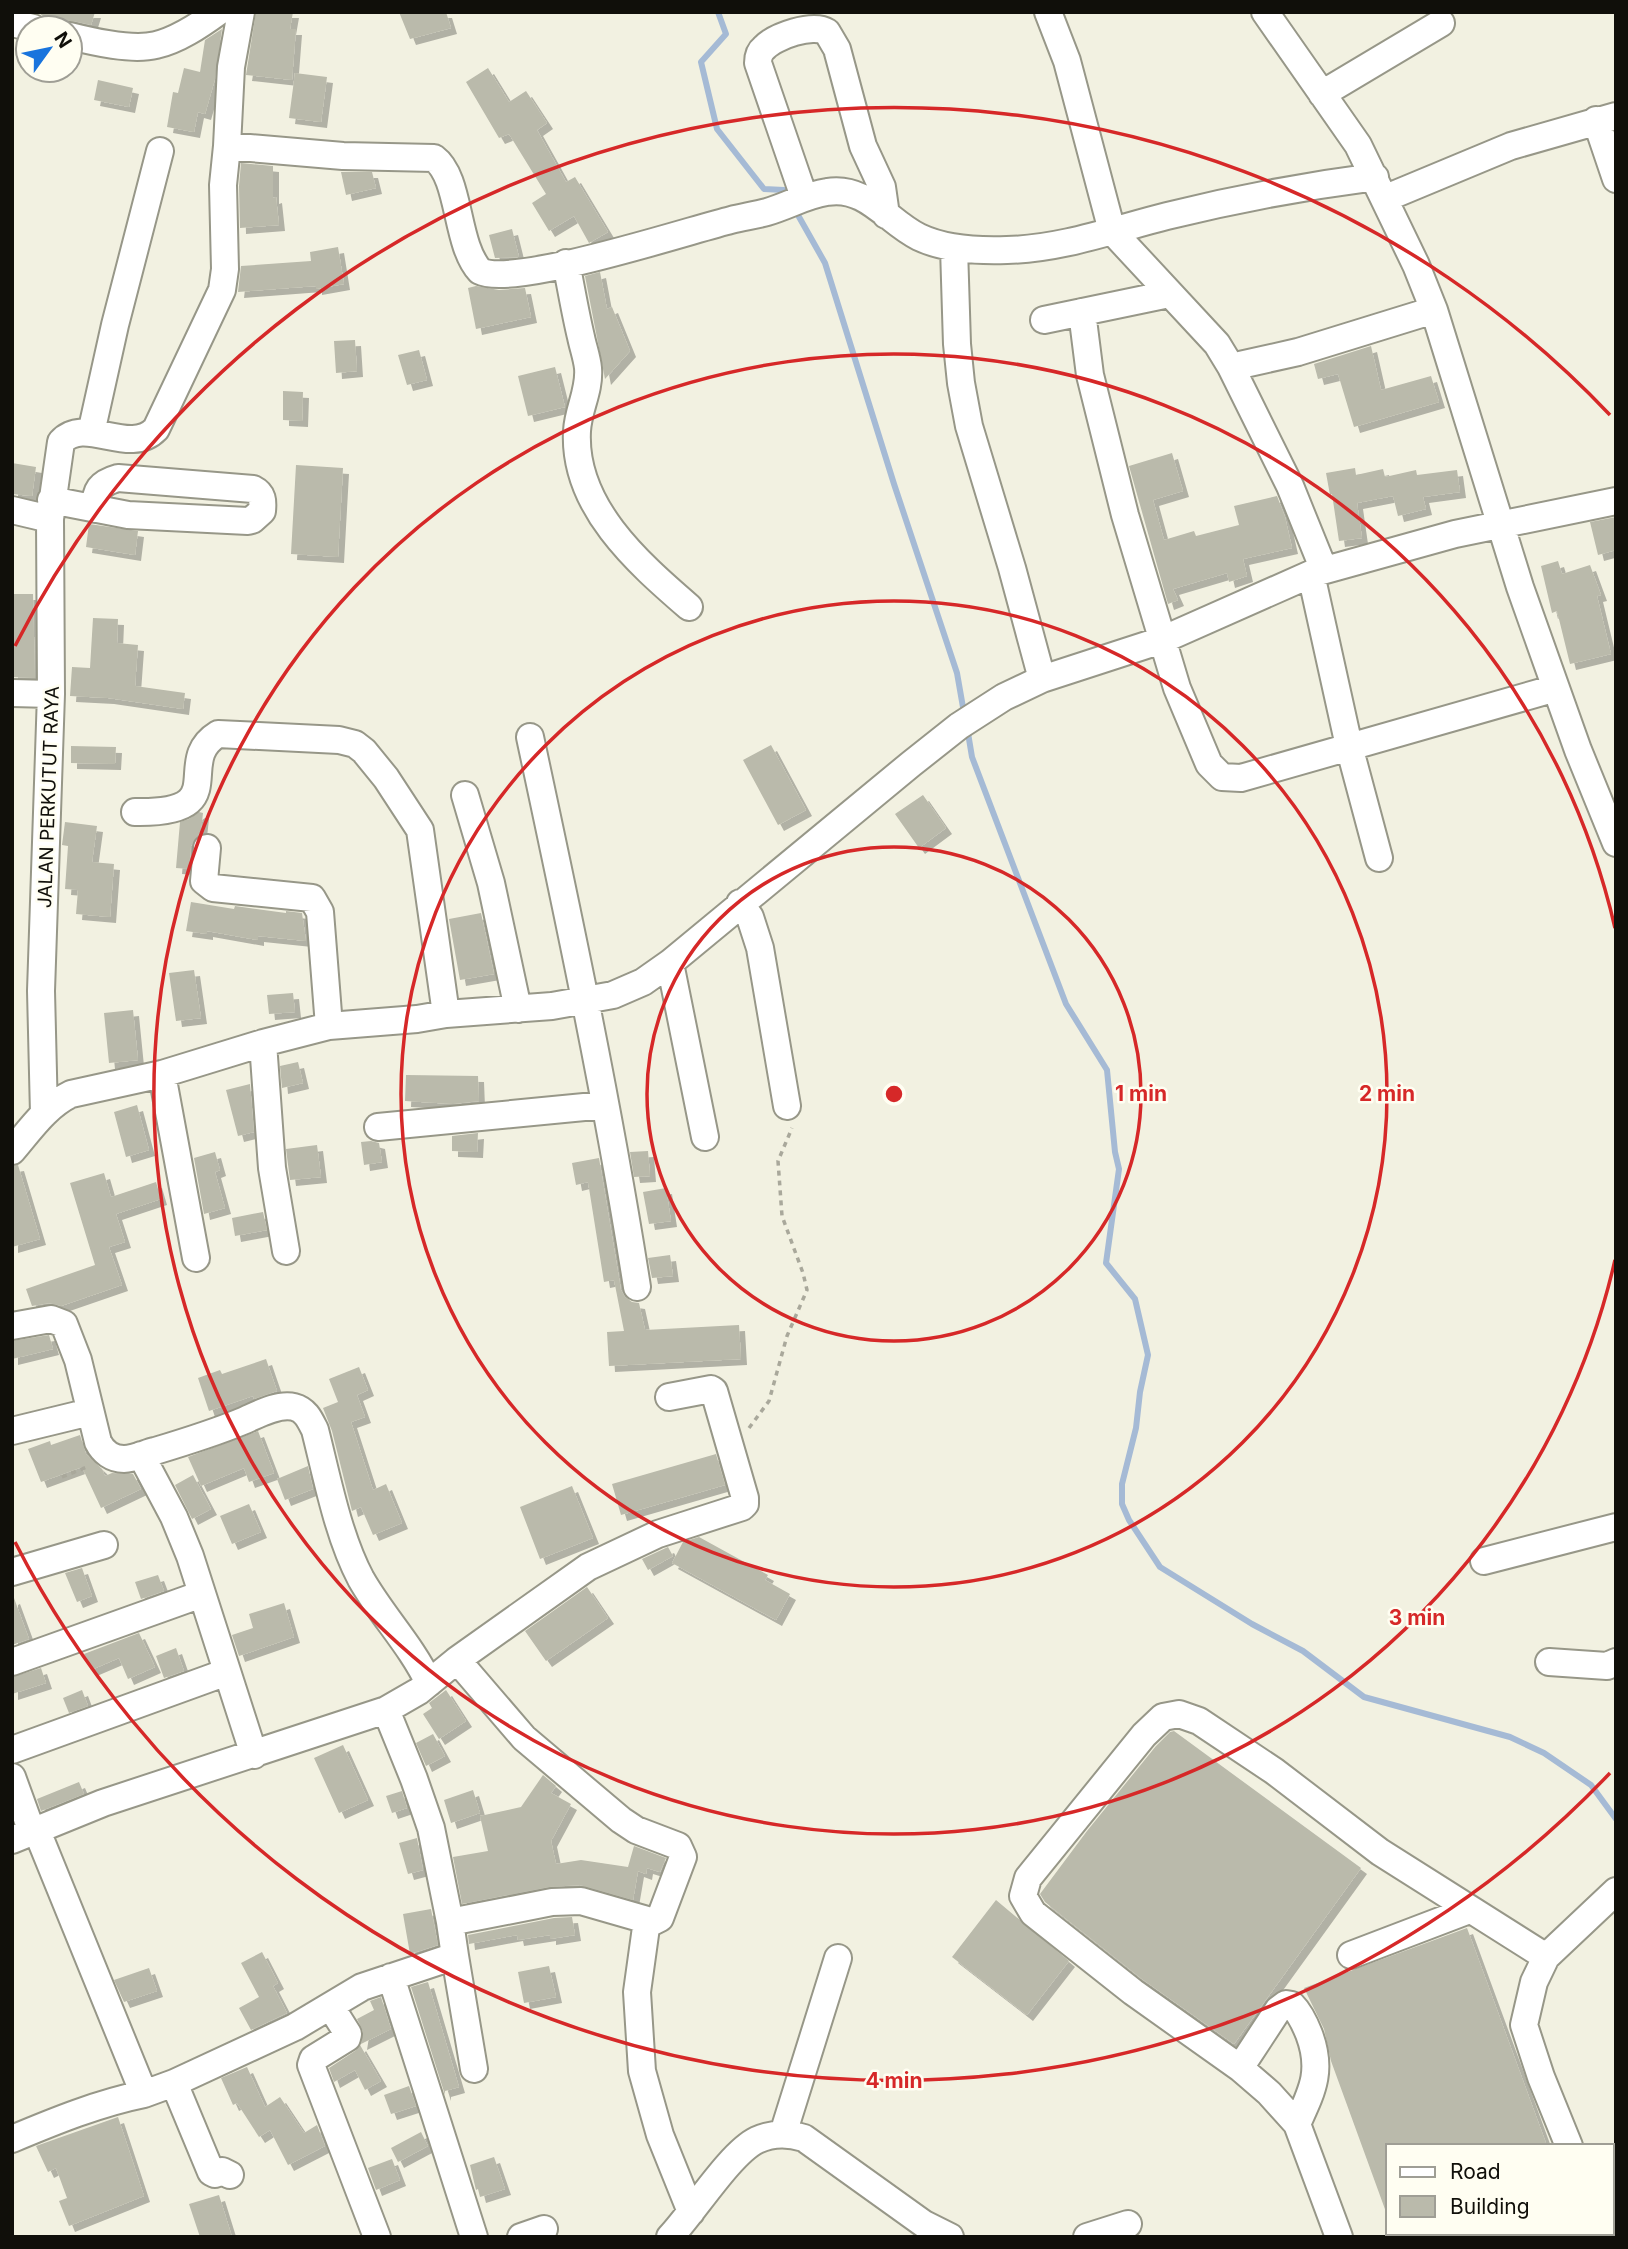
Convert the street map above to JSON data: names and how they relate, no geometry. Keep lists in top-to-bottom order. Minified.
{"streets":{"street":["JALAN PERKUTUT RAYA"]},"legend":["Road","Building"],"north":"top right","rings":["1 min","2 min","3 min","4 min"]}
